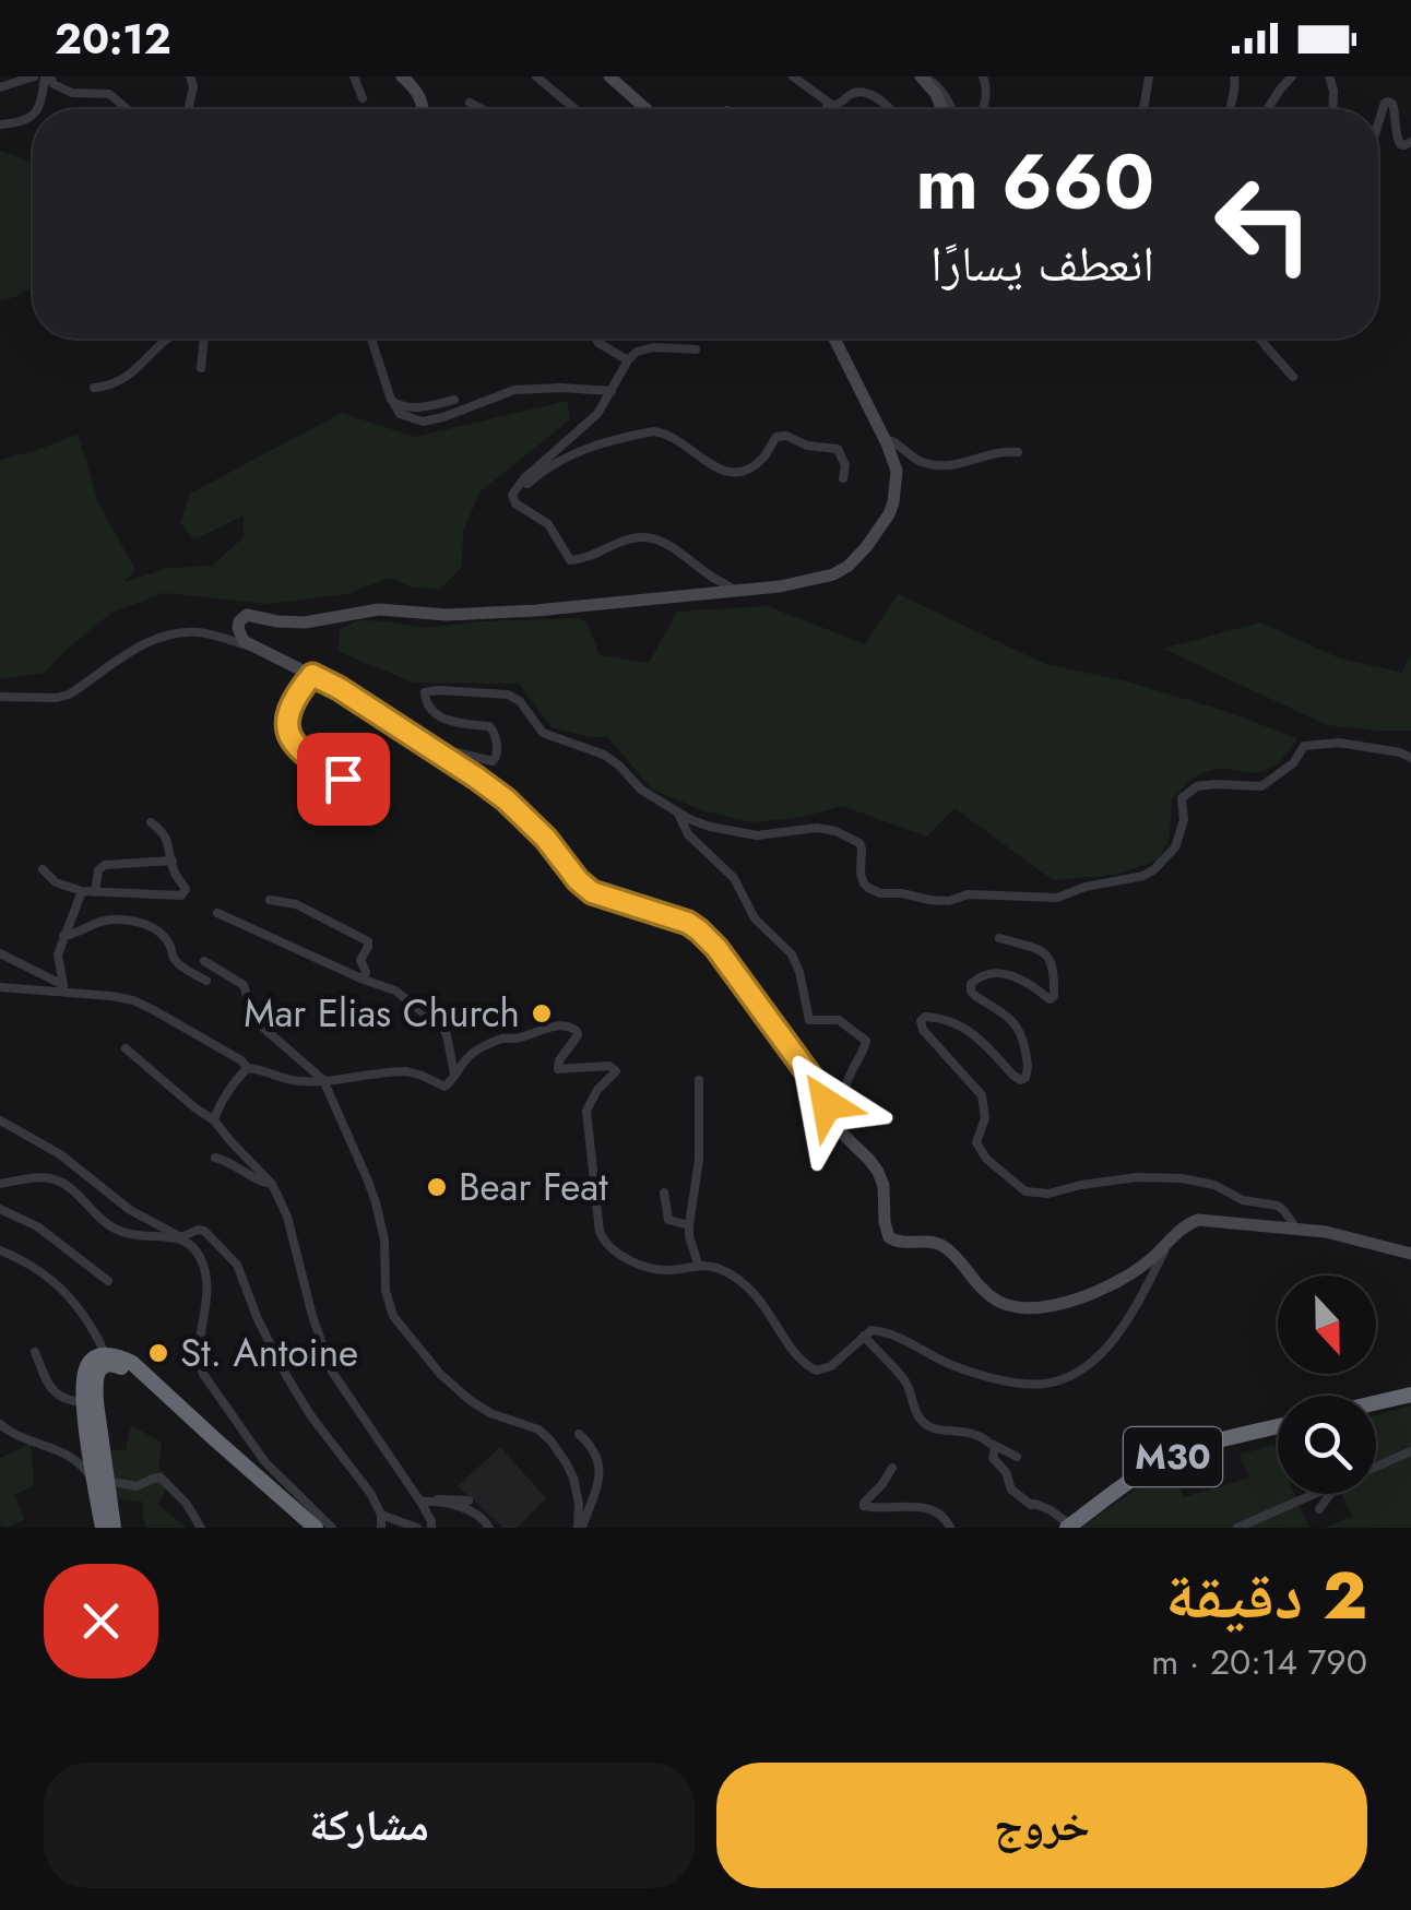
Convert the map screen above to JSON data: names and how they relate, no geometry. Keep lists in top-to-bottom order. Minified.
{"streets":{"highway":["M30"]},"places":["Mar Elias Church","Bear Feat","St. Antoine"],"north":"bottom","page":{"status":"20:12","turn":["660 m","انعطف يسارًا"],"heading":["2 دقيقة","790 m · 20:14"],"buttons":["خروج","مشاركة"]}}
